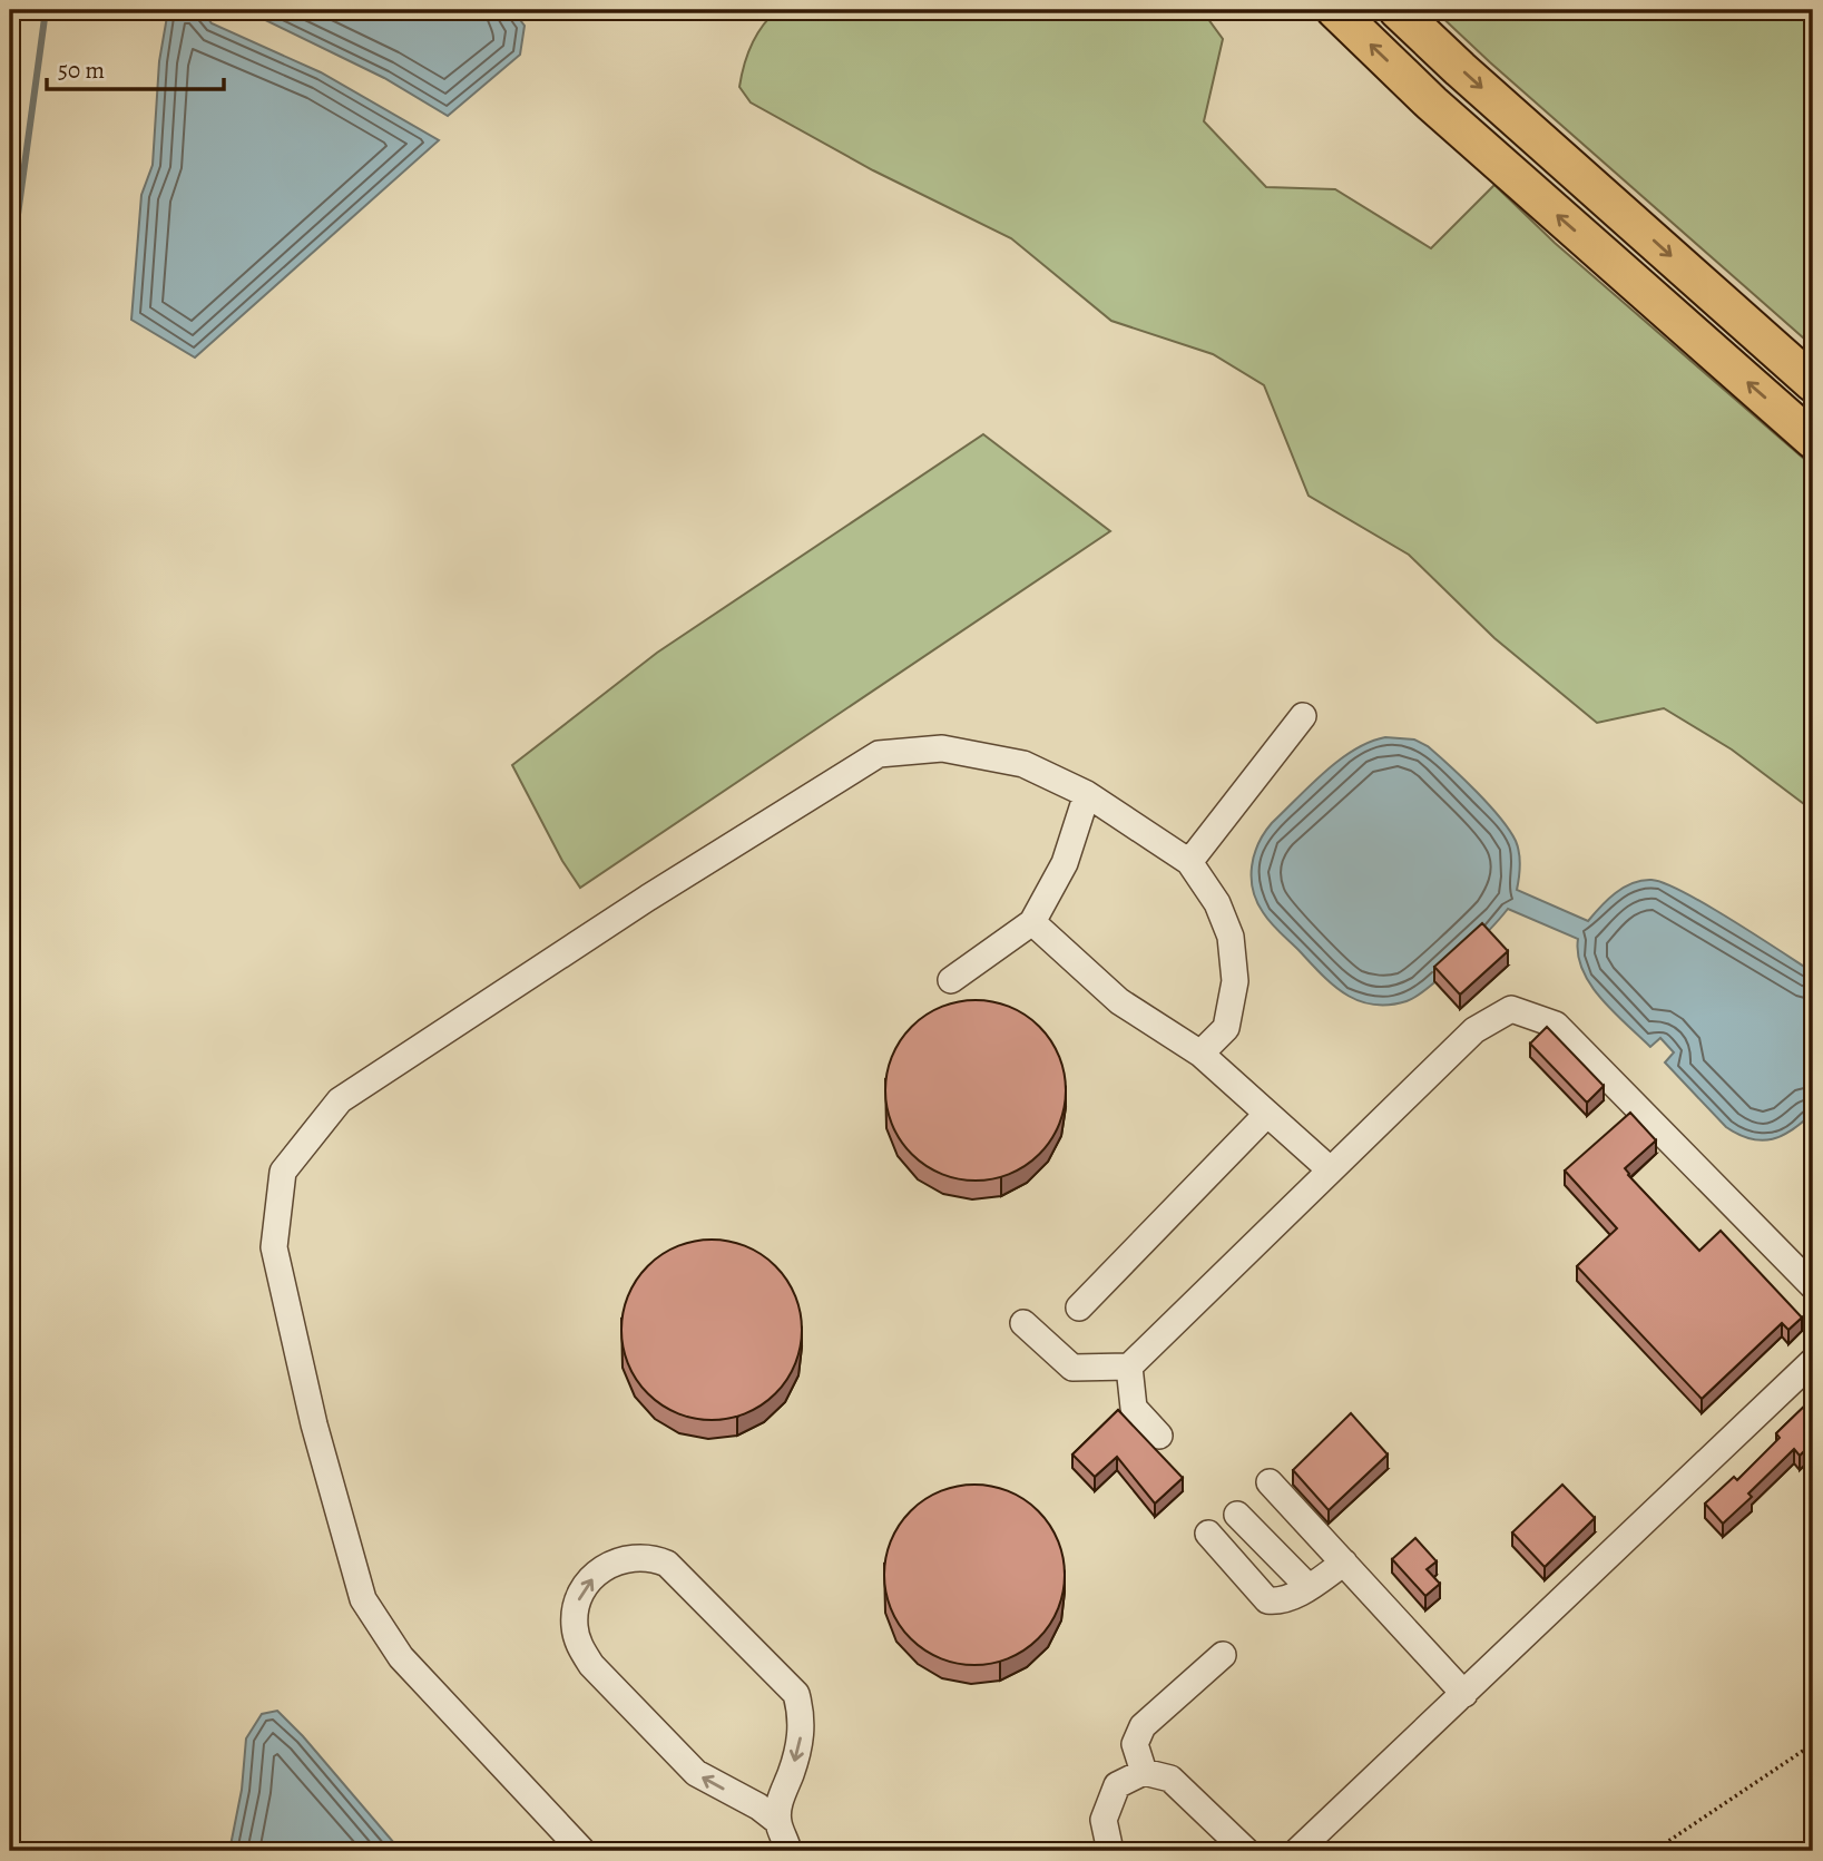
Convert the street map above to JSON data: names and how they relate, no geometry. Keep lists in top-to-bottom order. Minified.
{"scale_bar":"50 m"}
